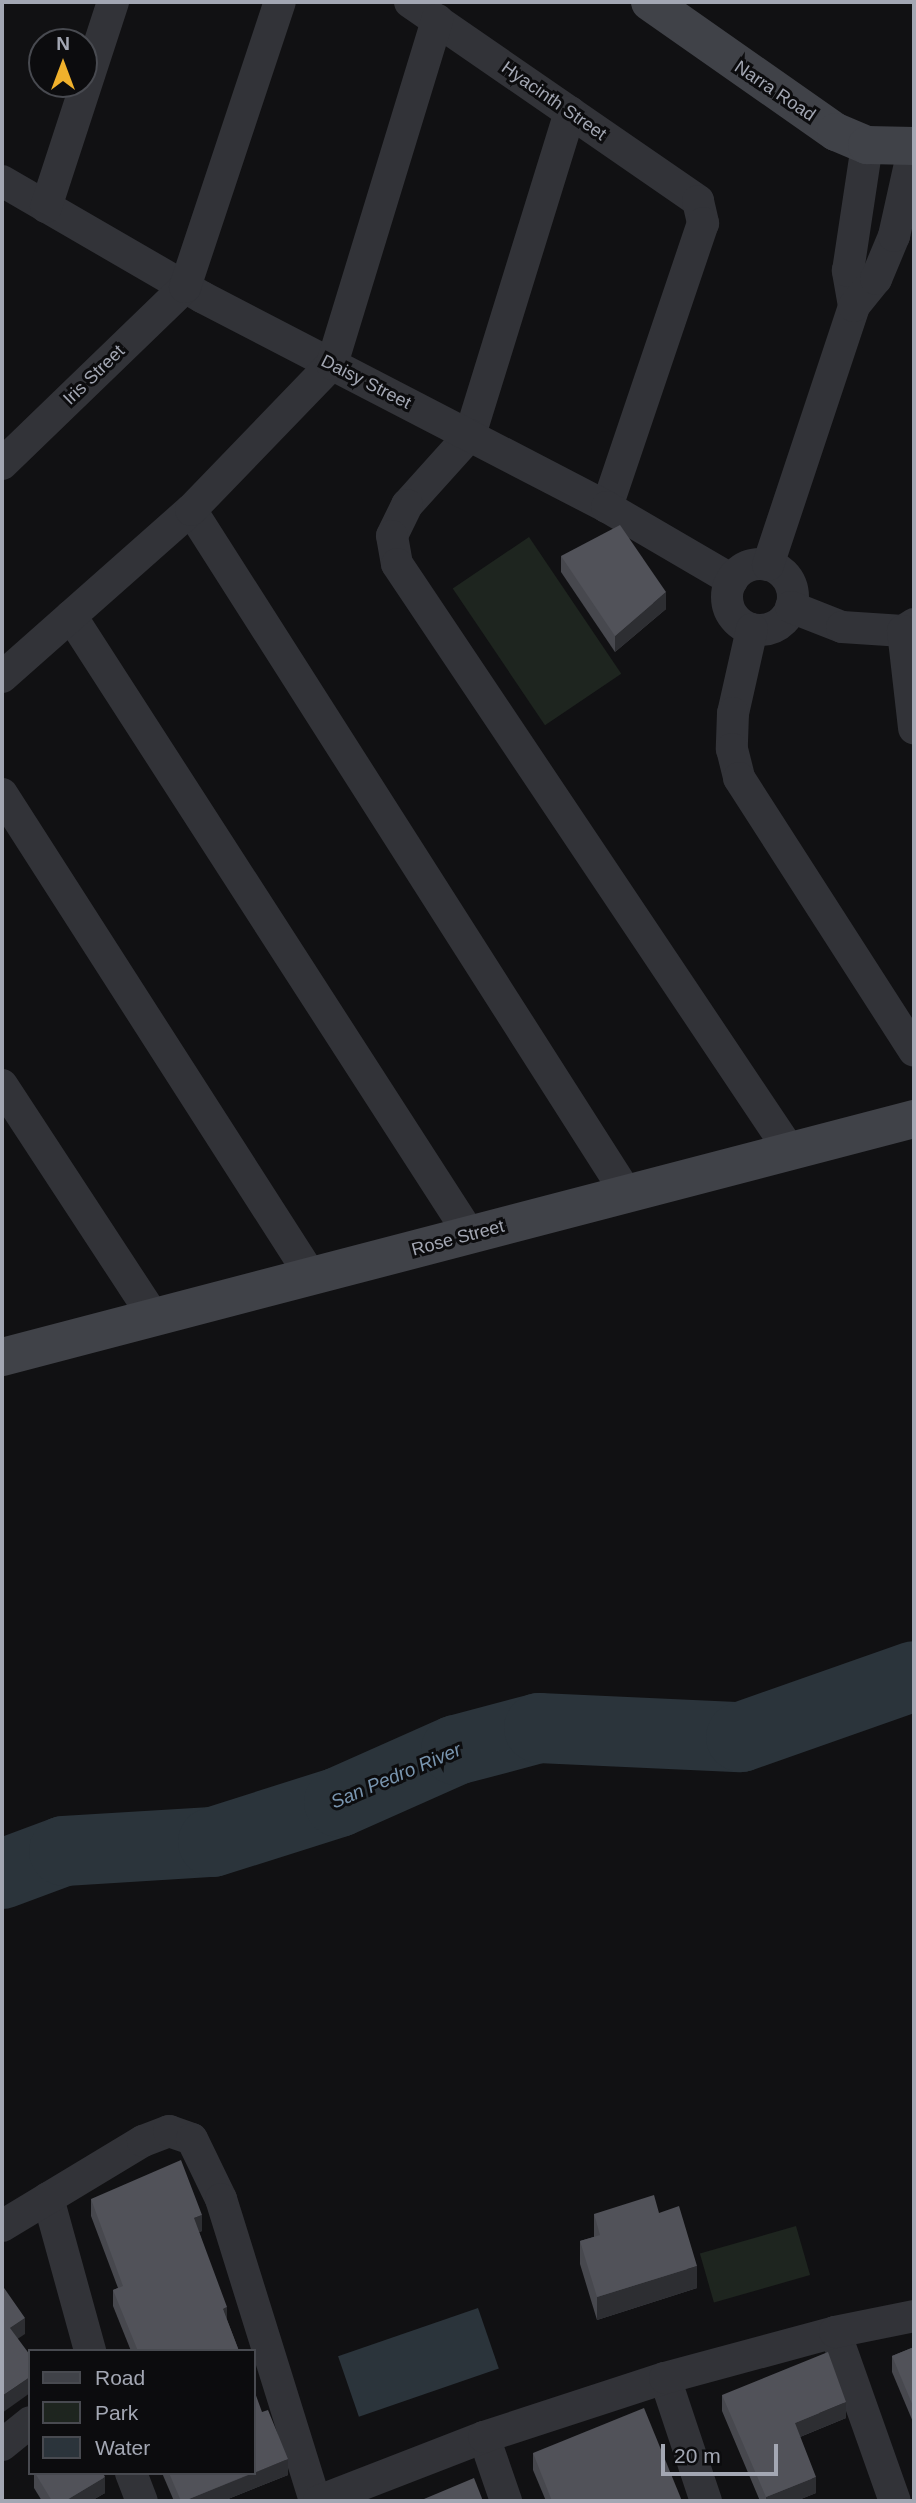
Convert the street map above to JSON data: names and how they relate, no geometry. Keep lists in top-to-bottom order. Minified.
{"streets":{"street":["Narra Road","Hyacinth Street","Iris Street","Daisy Street","Rose Street"]},"crossings":[["Hyacinth Street","Daisy Street"],["Iris Street","Daisy Street"]],"water":["San Pedro River"],"legend":["Road","Park","Water"],"scale_bar":"20 m","north":"top"}
